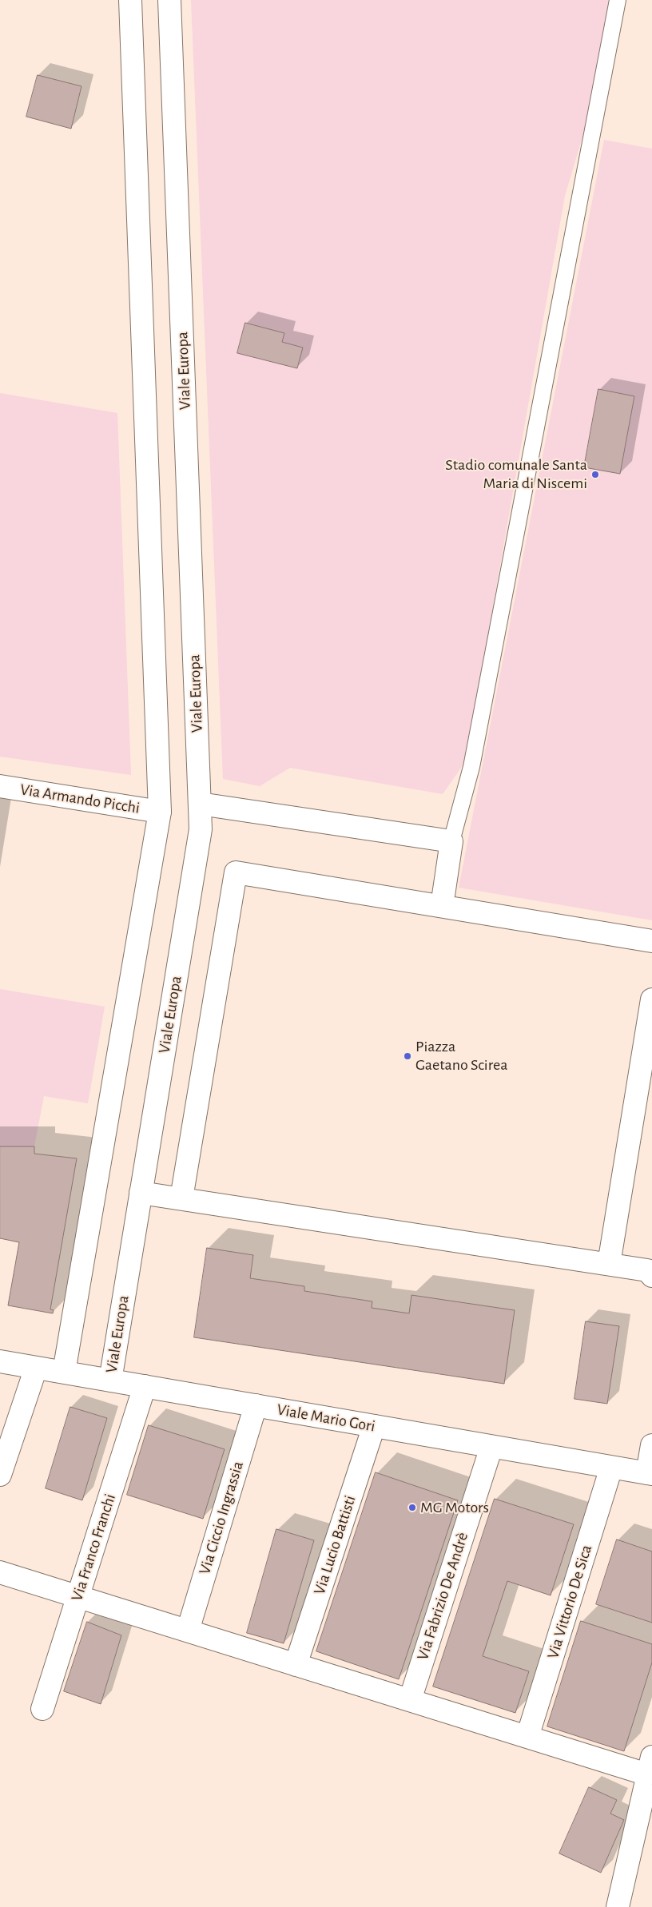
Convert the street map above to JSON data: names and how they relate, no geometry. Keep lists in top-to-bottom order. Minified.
{"streets":{"street":["Viale Europa","Via Armando Picchi","Viale Mario Gori","Via Ciccio Ingrassia","Via Lucio Battisti","Via Franco Franchi","Via Fabrizio De Andrè","Via Vittorio De Sica"]},"crossings":[["Viale Europa","Viale Mario Gori"],["Viale Mario Gori","Via Ciccio Ingrassia"],["Viale Mario Gori","Via Lucio Battisti"],["Viale Mario Gori","Via Franco Franchi"],["Viale Mario Gori","Via Fabrizio De Andrè"],["Viale Mario Gori","Via Vittorio De Sica"]],"places":["Stadio comunale Santa Maria di Niscemi","Piazza Gaetano Scirea","MG Motors"]}
